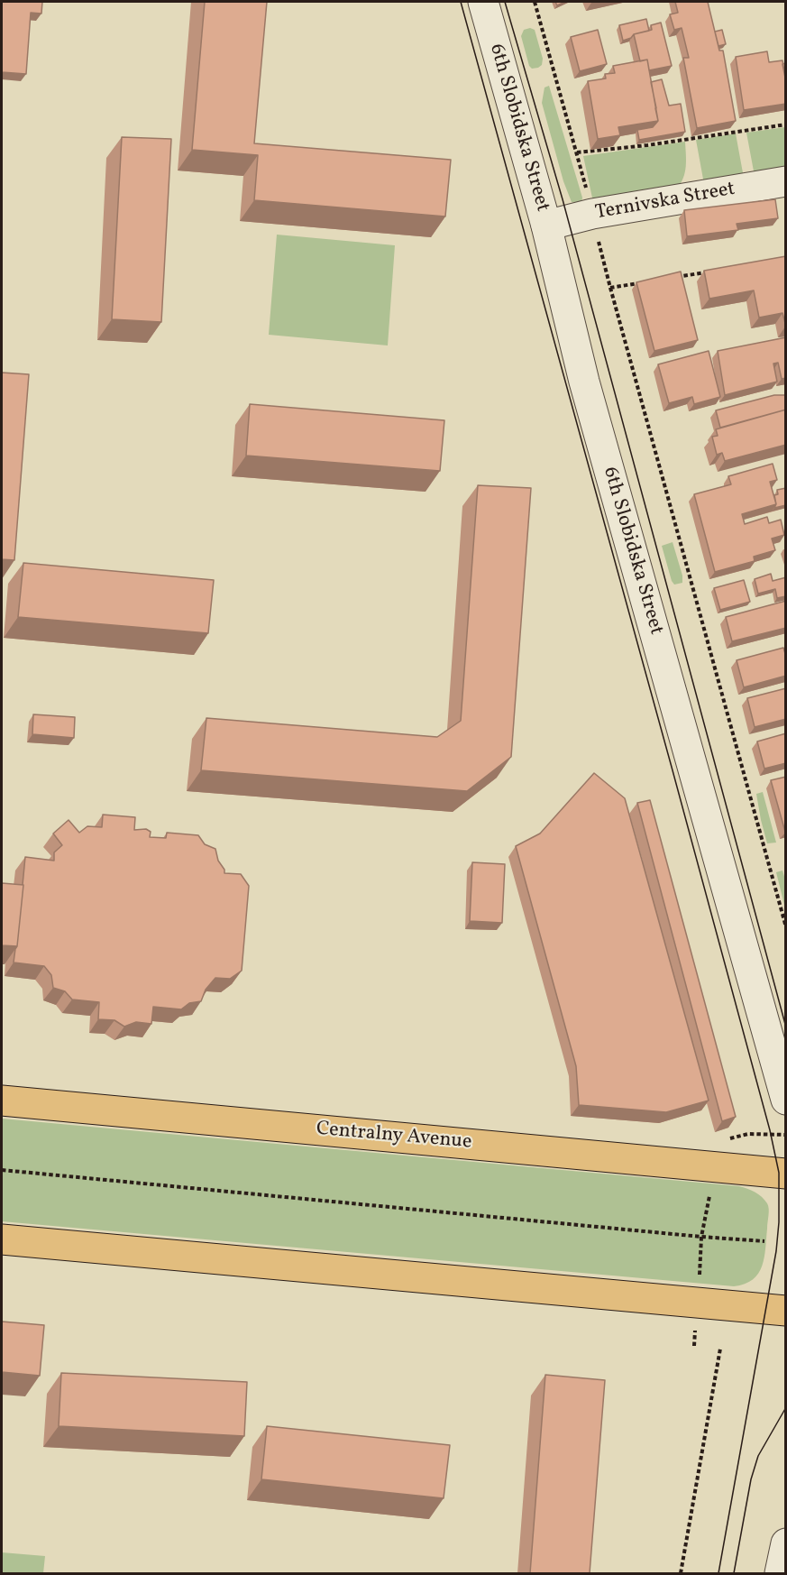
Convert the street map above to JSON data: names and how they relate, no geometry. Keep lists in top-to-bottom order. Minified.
{"streets":{"main road":["Centralny Avenue"],"street":["6th Slobidska Street","Ternivska Street"]},"crossings":[["6th Slobidska Street","Ternivska Street"]]}
